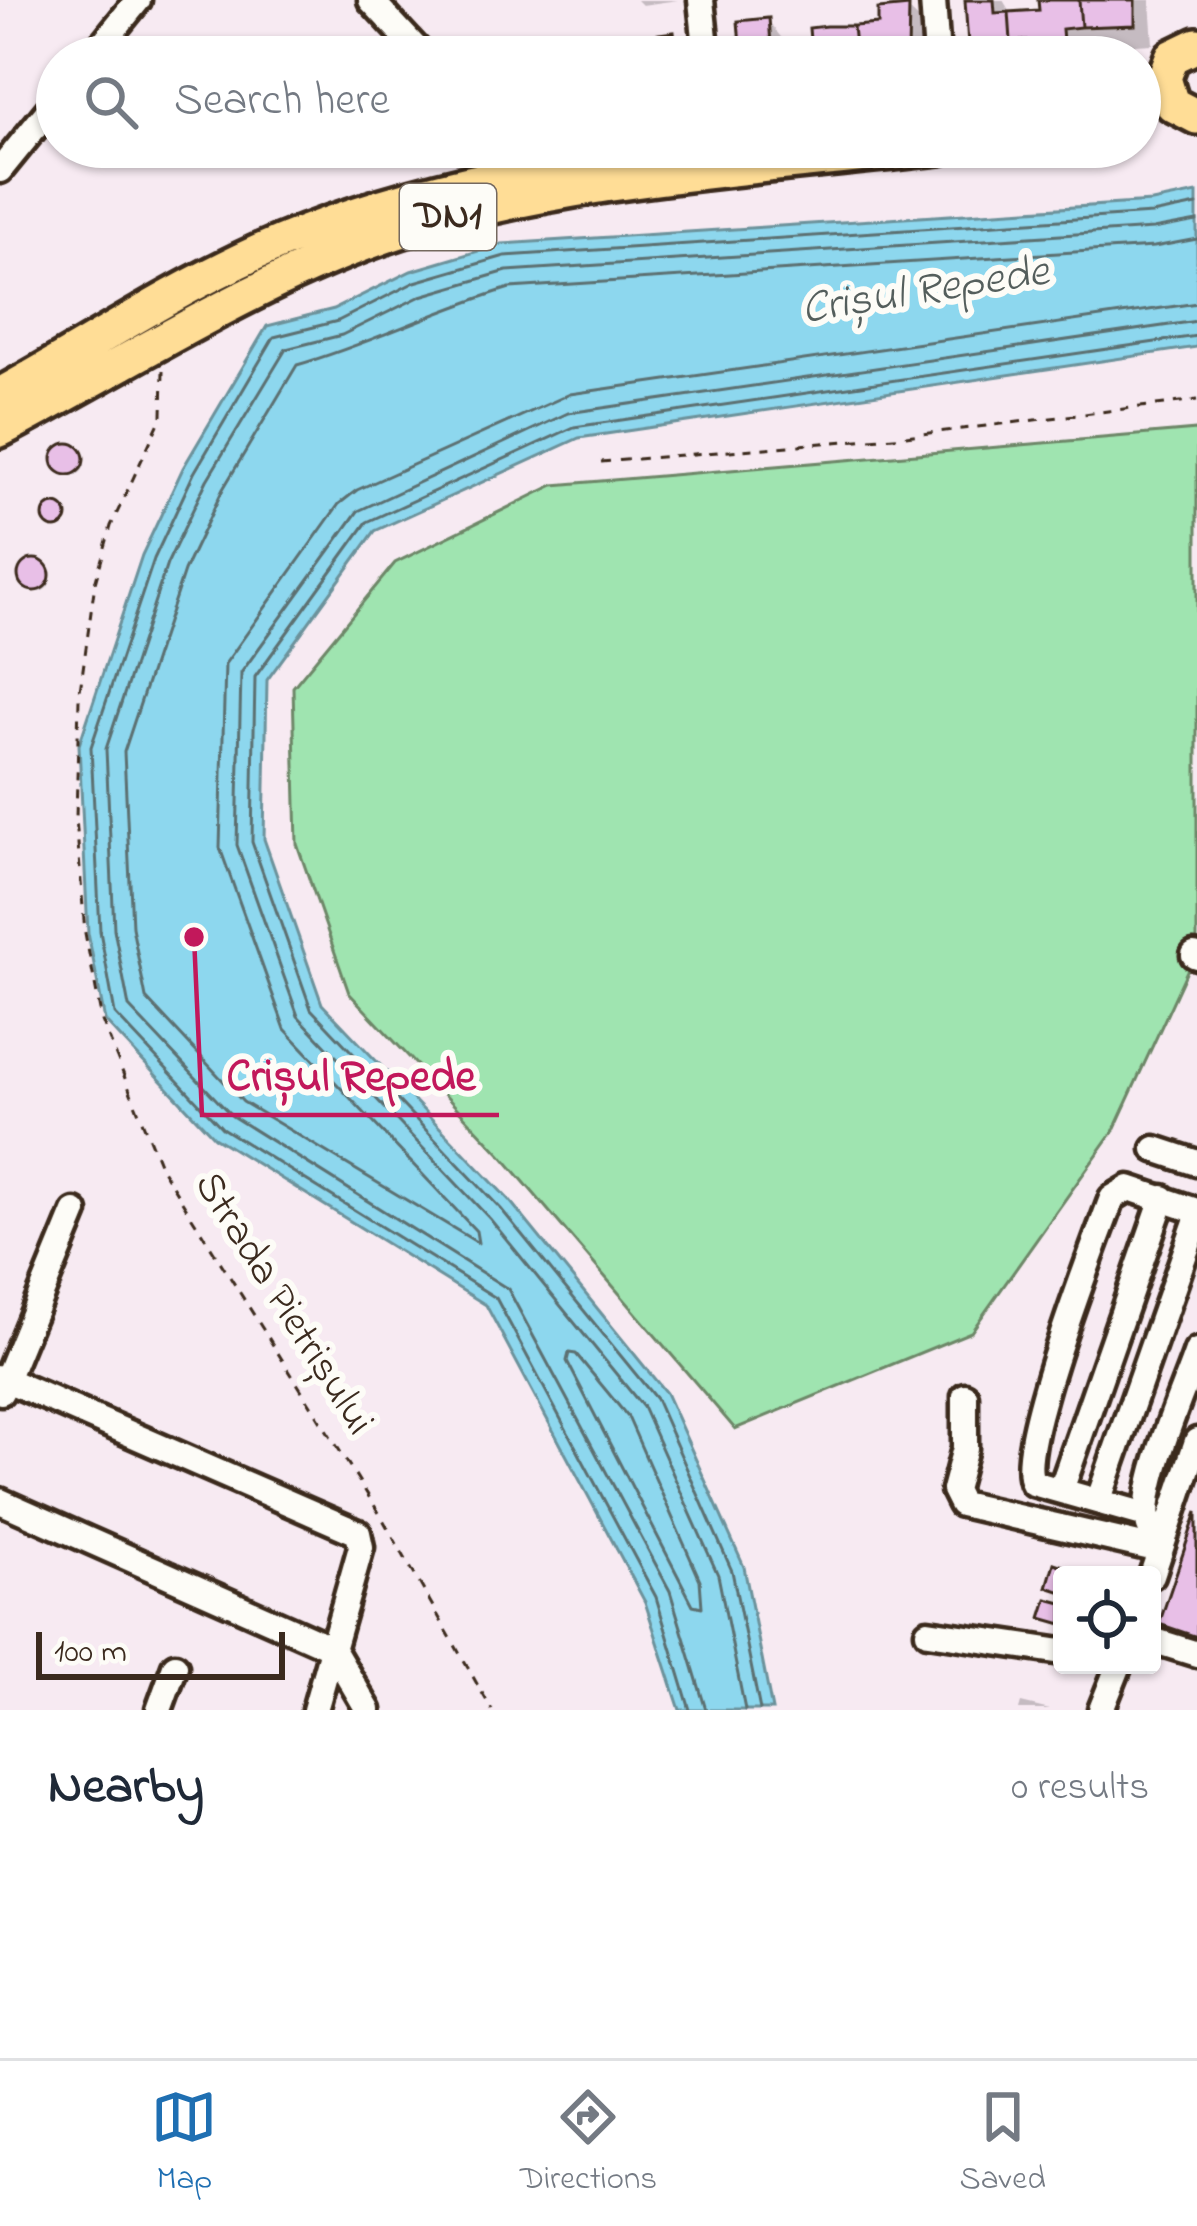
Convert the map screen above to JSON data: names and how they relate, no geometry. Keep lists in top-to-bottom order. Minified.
{"streets":{"main road":["DN1"],"path":["Strada Pietrișului"]},"crossings":[["DN1","Strada Pietrișului"]],"water":["Crișul Repede"],"places":["Crișul Repede"],"scale_bar":"100 m","page":{"search":"Search here","scale":"100 m","heading":["Nearby","0 results"],"nav":["Map","Directions","Saved"]}}
